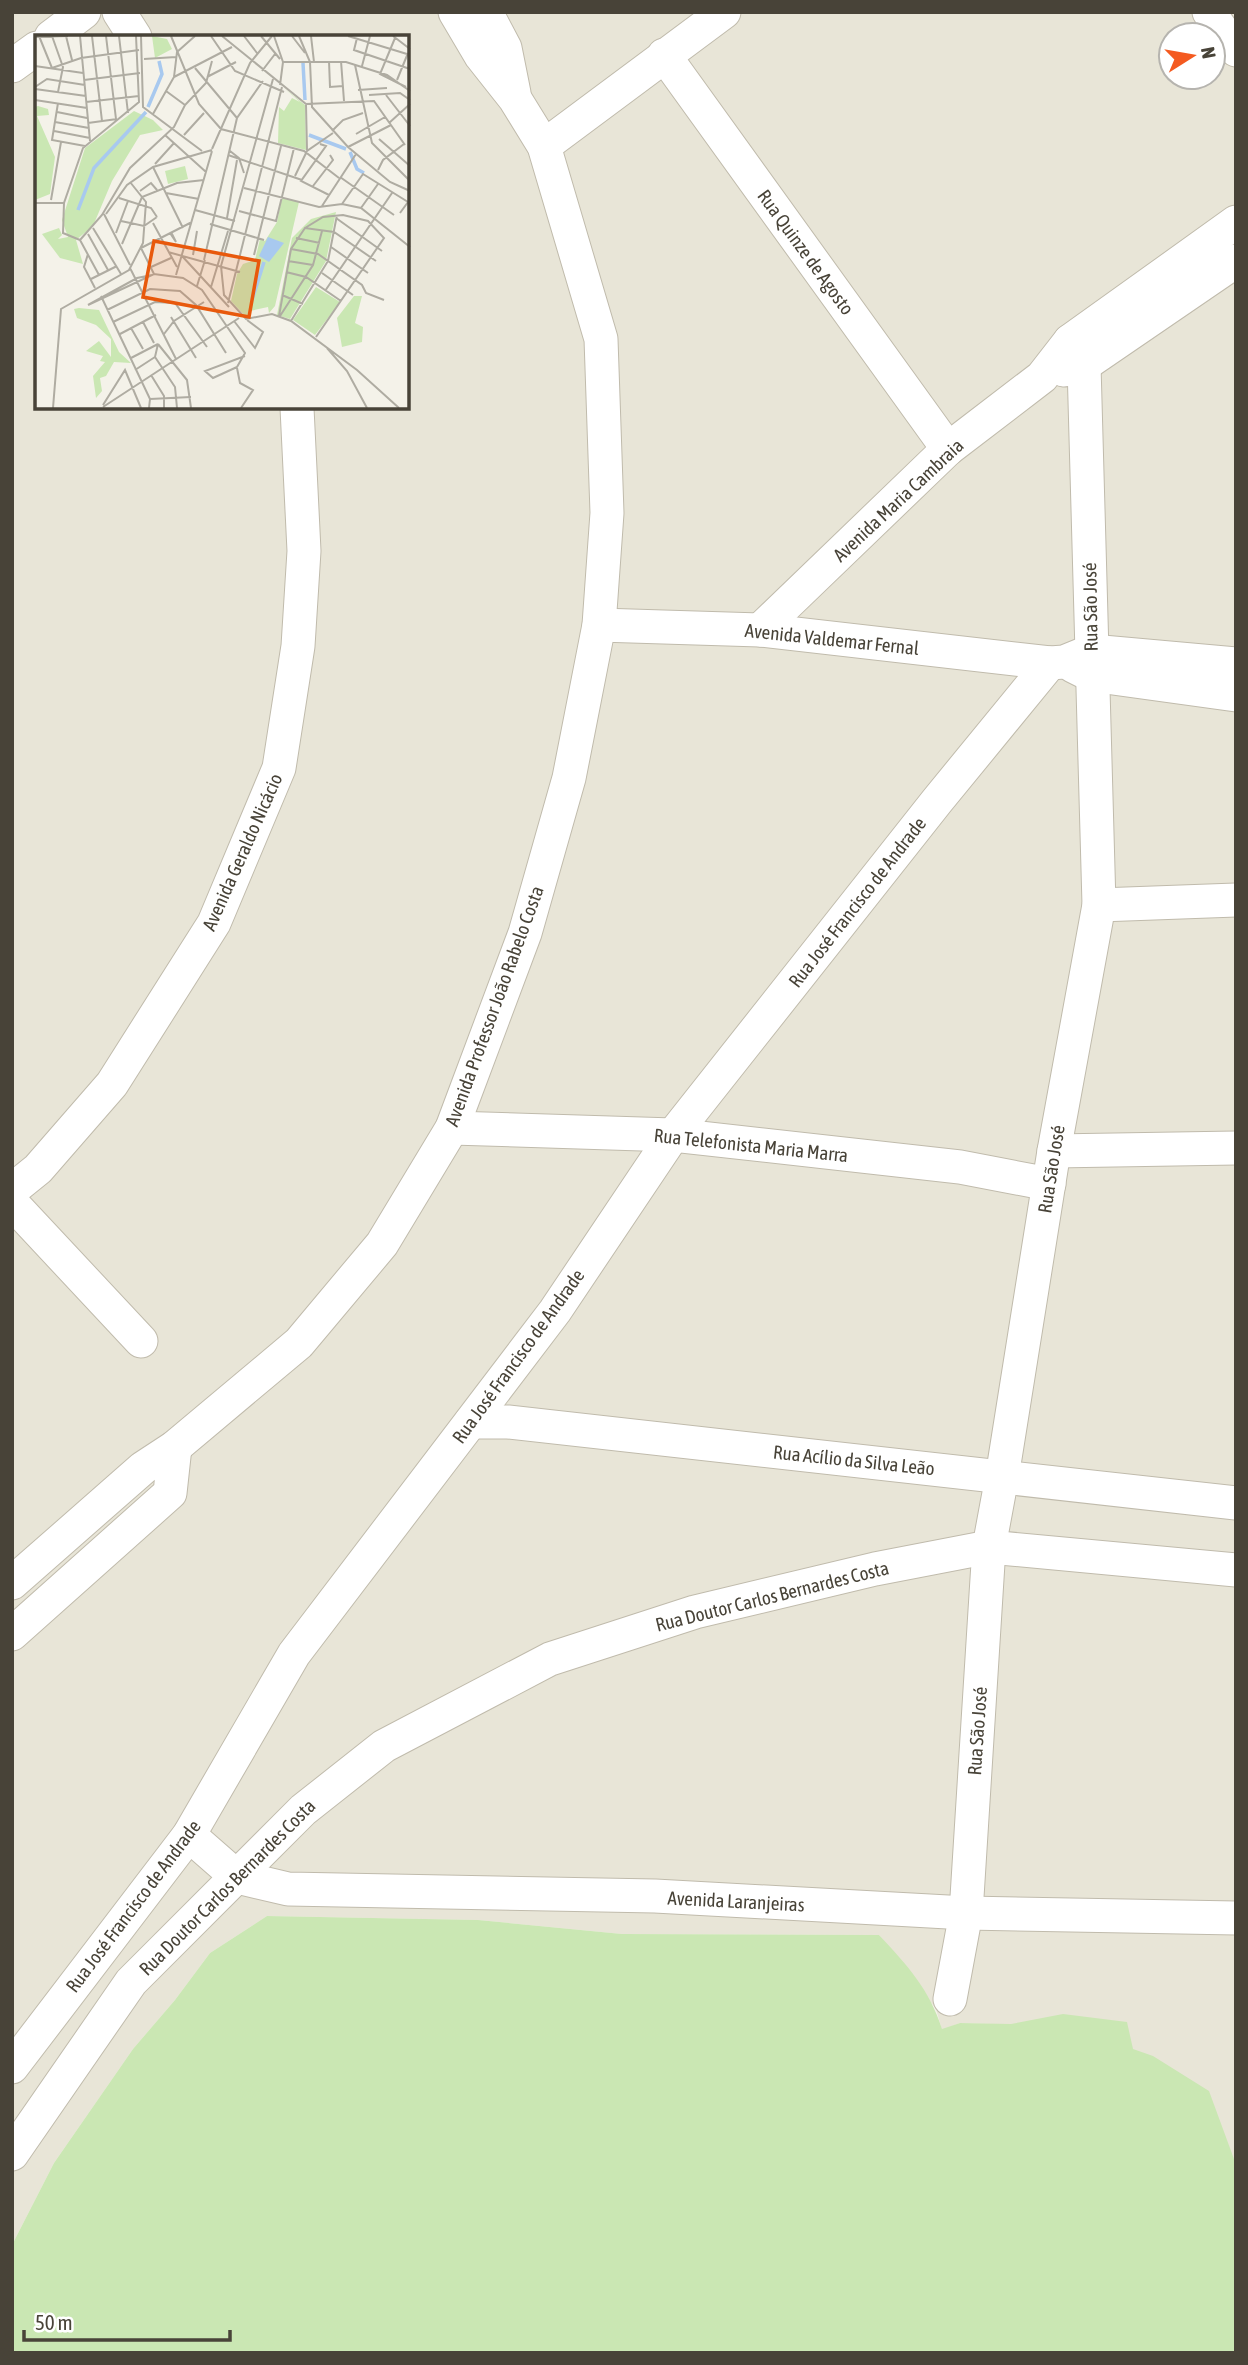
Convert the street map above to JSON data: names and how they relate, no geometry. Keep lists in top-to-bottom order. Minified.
{"streets":{"street":["Rua Quinze de Agosto","Avenida Maria Cambraia","Rua São José","Avenida Valdemar Fernal","Avenida Geraldo Nicácio","Rua José Francisco de Andrade","Avenida Professor João Rabelo Costa","Rua Telefonista Maria Marra","Rua Acílio da Silva Leão","Rua Doutor Carlos Bernardes Costa","Avenida Laranjeiras"]},"crossings":[["Rua Quinze de Agosto","Avenida Maria Cambraia"],["Avenida Maria Cambraia","Rua São José"],["Avenida Maria Cambraia","Avenida Valdemar Fernal"],["Rua São José","Avenida Valdemar Fernal"],["Rua São José","Rua José Francisco de Andrade"],["Rua São José","Rua Telefonista Maria Marra"],["Rua São José","Rua Acílio da Silva Leão"],["Rua São José","Rua Doutor Carlos Bernardes Costa"],["Rua São José","Avenida Laranjeiras"],["Avenida Valdemar Fernal","Rua José Francisco de Andrade"],["Avenida Valdemar Fernal","Avenida Professor João Rabelo Costa"],["Rua José Francisco de Andrade","Rua Telefonista Maria Marra"],["Rua José Francisco de Andrade","Rua Acílio da Silva Leão"],["Avenida Professor João Rabelo Costa","Rua Telefonista Maria Marra"],["Rua Doutor Carlos Bernardes Costa","Avenida Laranjeiras"]],"scale_bar":"50 m","north":"right"}
